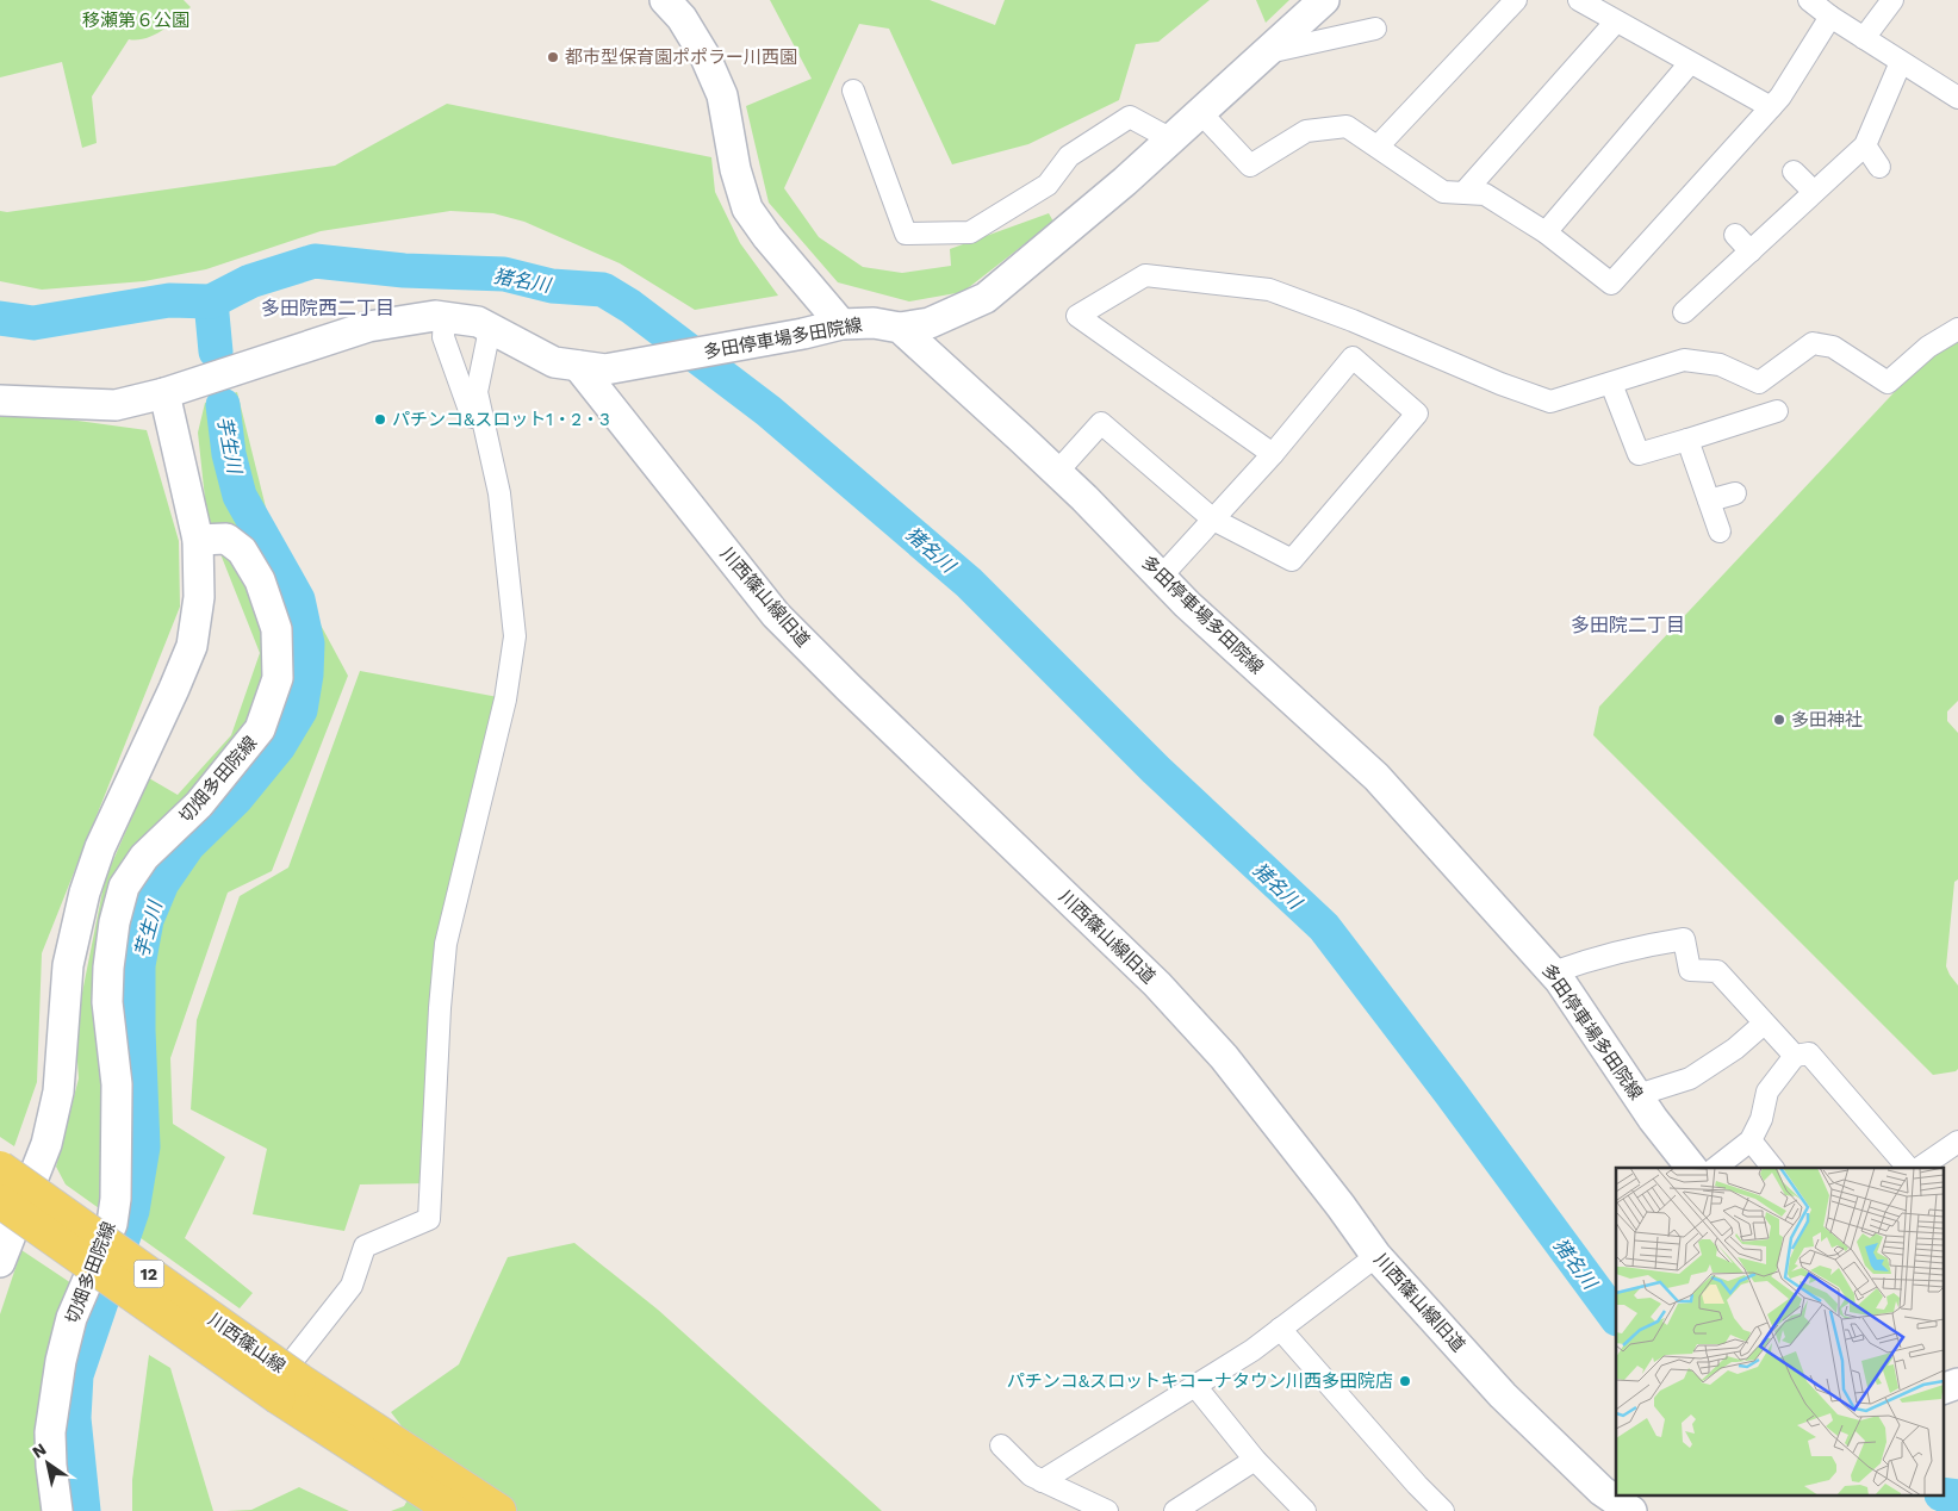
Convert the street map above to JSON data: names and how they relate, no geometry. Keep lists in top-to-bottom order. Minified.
{"streets":{"main road":["12","川西篠山線"],"street":["多田停車場多田院線","川西篠山線旧道","切畑多田院線"]},"crossings":[["多田停車場多田院線","川西篠山線旧道"]],"districts":["多田院西二丁目","多田院二丁目"],"water":["猪名川","芋生川"],"parks":["移瀬第６公園"],"places":["都市型保育園ポポラー川西園","パチンコ&スロット1・2・3","多田神社","パチンコ&スロットキコーナタウン川西多田院店"],"north":"top left"}
